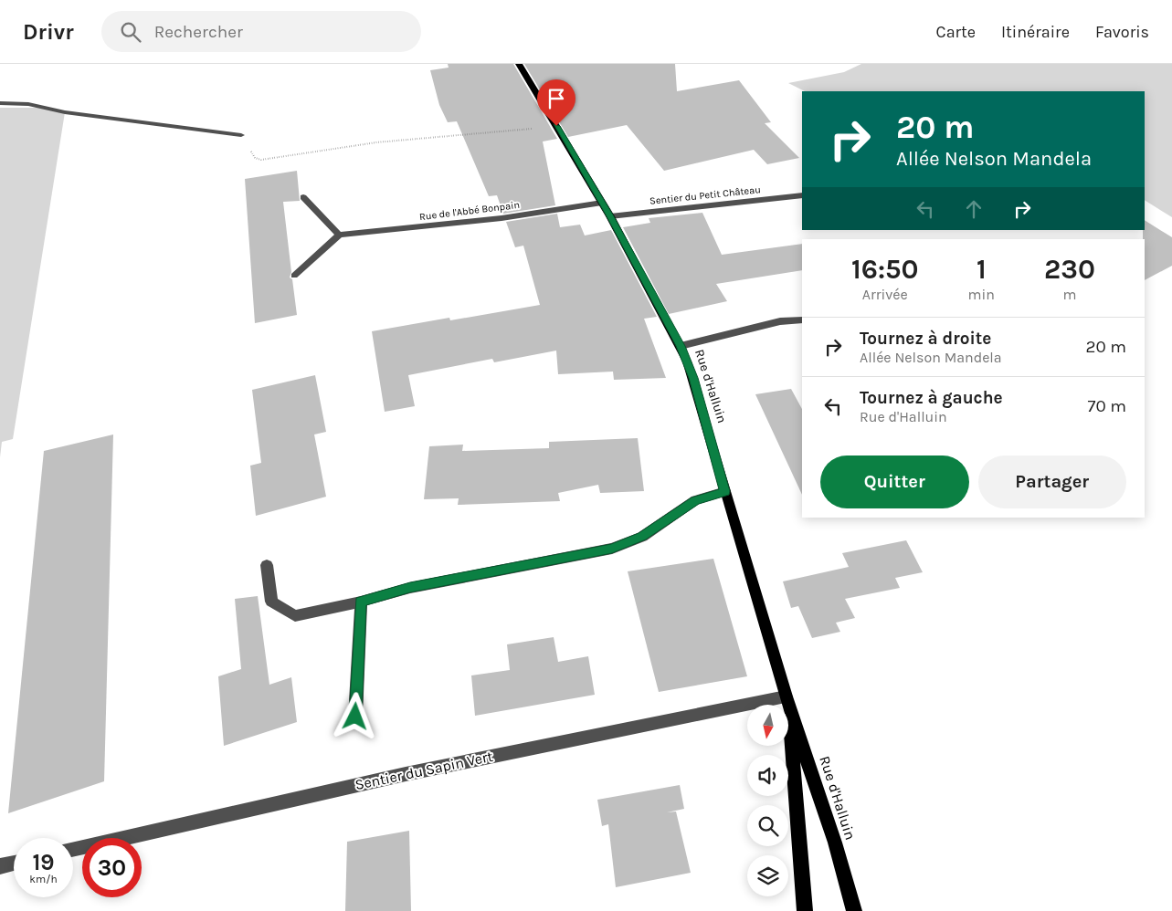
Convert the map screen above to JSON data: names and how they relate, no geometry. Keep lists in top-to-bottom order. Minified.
{"streets":{"main road":["Rue d'Halluin"],"street":["Sentier du Petit Château","Rue de l'Abbé Bonpain","Sentier du Sapin Vert"]},"crossings":[["Sentier du Petit Château","Rue d'Halluin"],["Rue de l'Abbé Bonpain","Rue d'Halluin"],["Rue d'Halluin","Sentier du Sapin Vert"]],"north":"bottom","page":{"header":"Drivr","search":"Rechercher","nav":["Carte","Itinéraire","Favoris"],"turn":["20 m","Allée Nelson Mandela"],"eta":["16:50","Arrivée","1","min","230","m"],"list":[{"name":"Tournez à droite","note":"Allée Nelson Mandela","value":"20 m"},{"name":"Tournez à gauche","note":"Rue d'Halluin","value":"70 m"}],"buttons":["Quitter","Partager"],"speed":"19 km/h","limit":"30"}}
